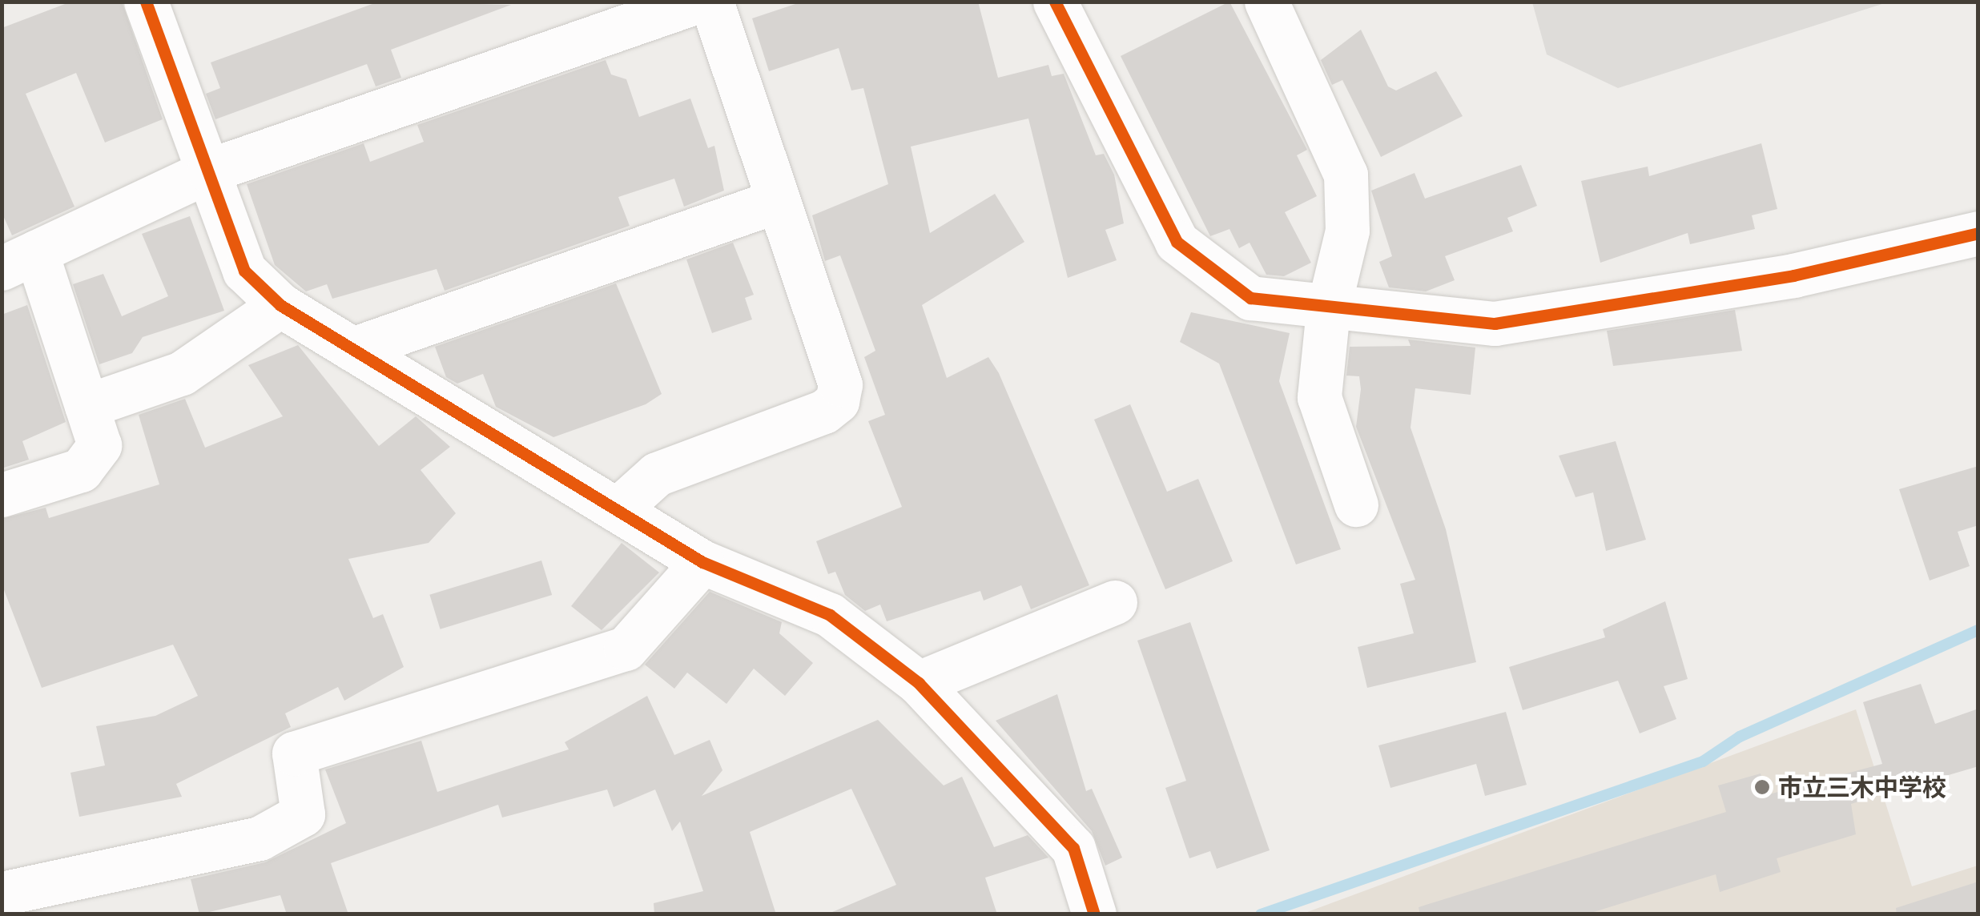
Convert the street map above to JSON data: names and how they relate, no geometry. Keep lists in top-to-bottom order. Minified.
{"places":["市立三木中学校"]}
